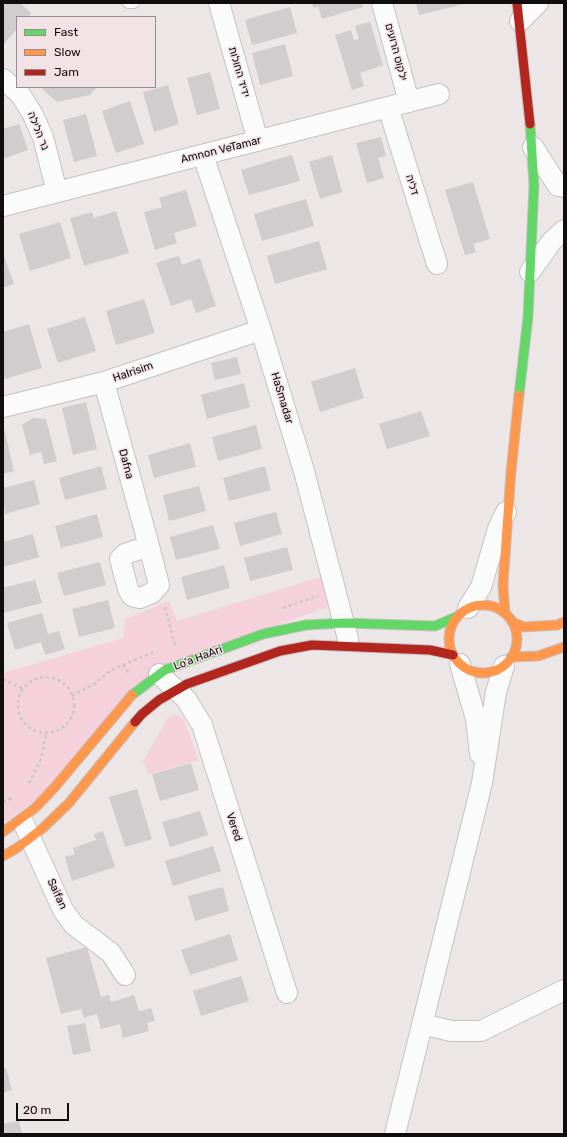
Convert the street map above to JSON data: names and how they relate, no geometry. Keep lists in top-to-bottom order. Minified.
{"streets":{"street":["ילקוט הרועים","ידיד החולות","נר הלילה","Amnon VeTamar","דליה","HaIrisim","HaSmadar","Dafna","Lo'a HaAri","Vered","Saifan"]},"crossings":[["ילקוט הרועים","Amnon VeTamar"],["ידיד החולות","Amnon VeTamar"],["נר הלילה","Amnon VeTamar"],["Amnon VeTamar","דליה"],["Amnon VeTamar","HaSmadar"],["HaIrisim","HaSmadar"],["HaIrisim","Dafna"],["HaSmadar","Lo'a HaAri"],["Lo'a HaAri","Vered"],["Lo'a HaAri","Saifan"]],"legend":["Fast","Slow","Jam"],"scale_bar":"20 m"}
